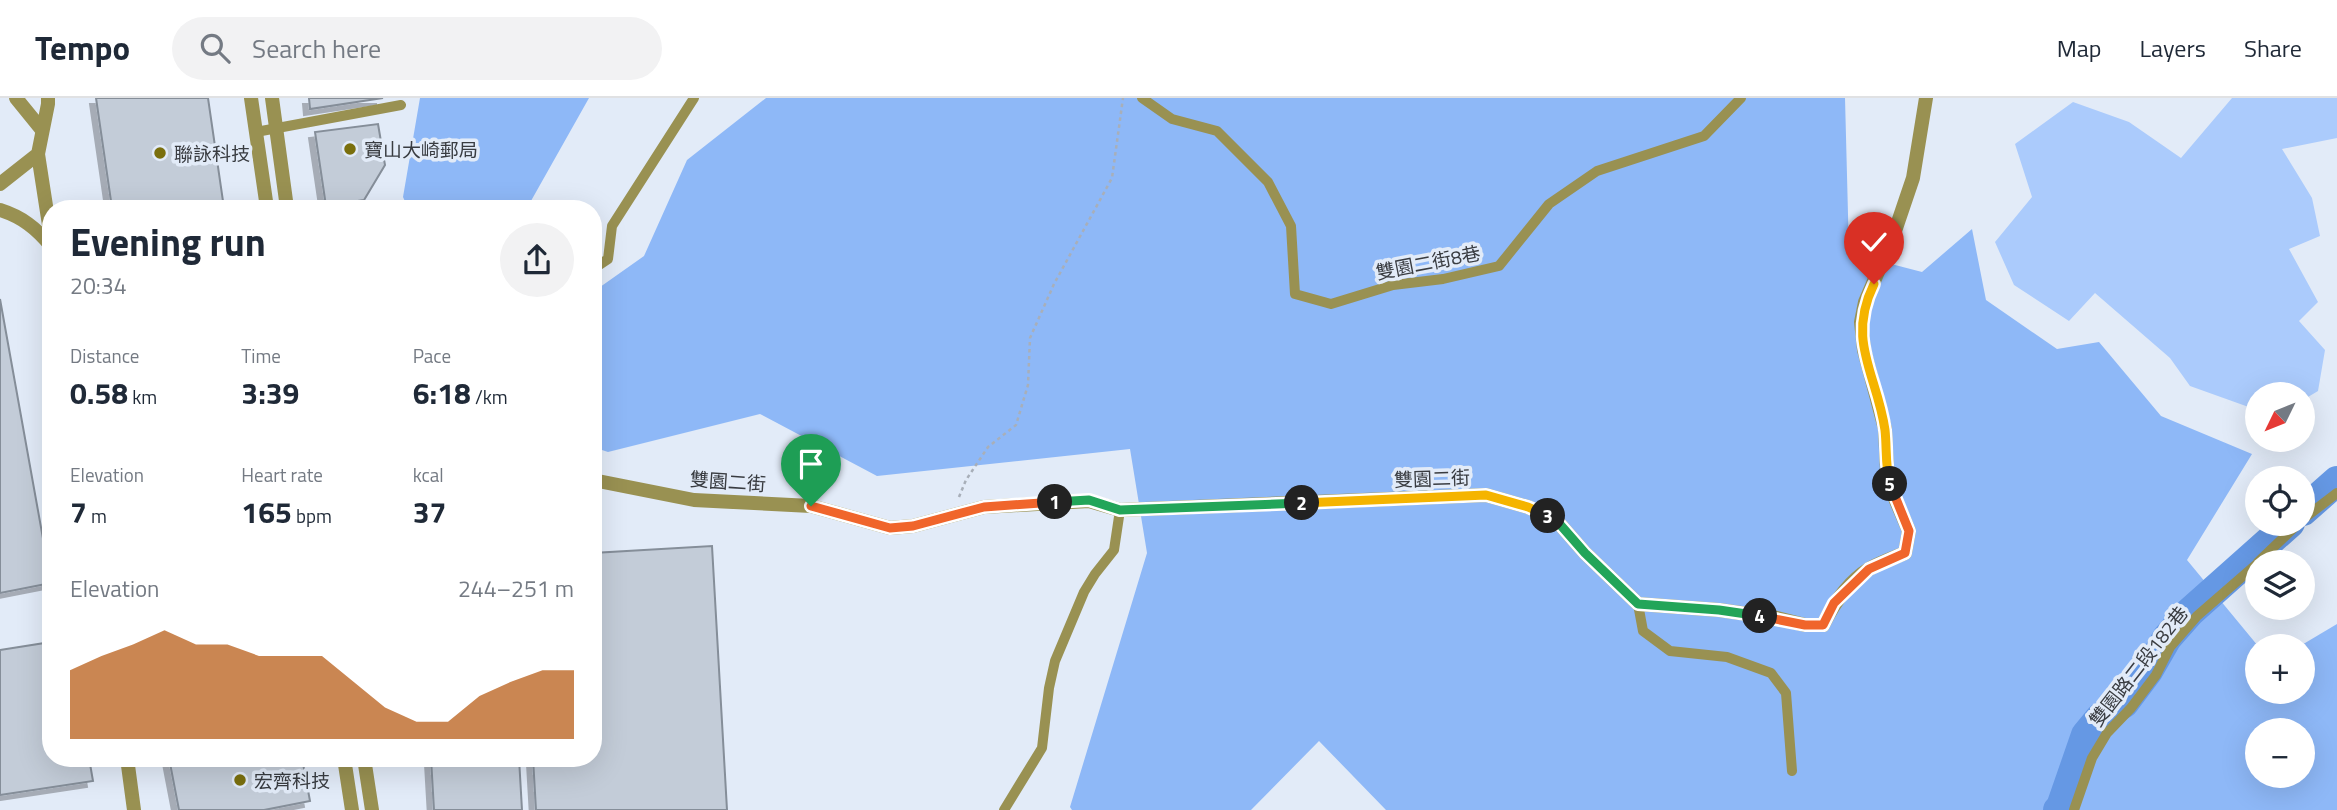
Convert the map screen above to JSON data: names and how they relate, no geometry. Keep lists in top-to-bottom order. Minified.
{"streets":{"street":["雙園二街"],"lane":["雙園二街8巷","雙園路二段182巷"]},"places":["寶山大崎郵局","聯詠科技","宏齊科技"],"north":"bottom left","page":{"header":"Tempo","search":"Search here","nav":["Map","Layers","Share"],"heading":["Evening run","20:34"],"stats":[["Distance","0.58 km"],["Time","3:39"],["Pace","6:18 /km"],["Elevation","7 m"],["Heart rate","165 bpm"],["kcal","37"]],"map_buttons":["+","−"],"pins":["5","1","2","3","4"],"chart":["Elevation","244–251 m"]}}
